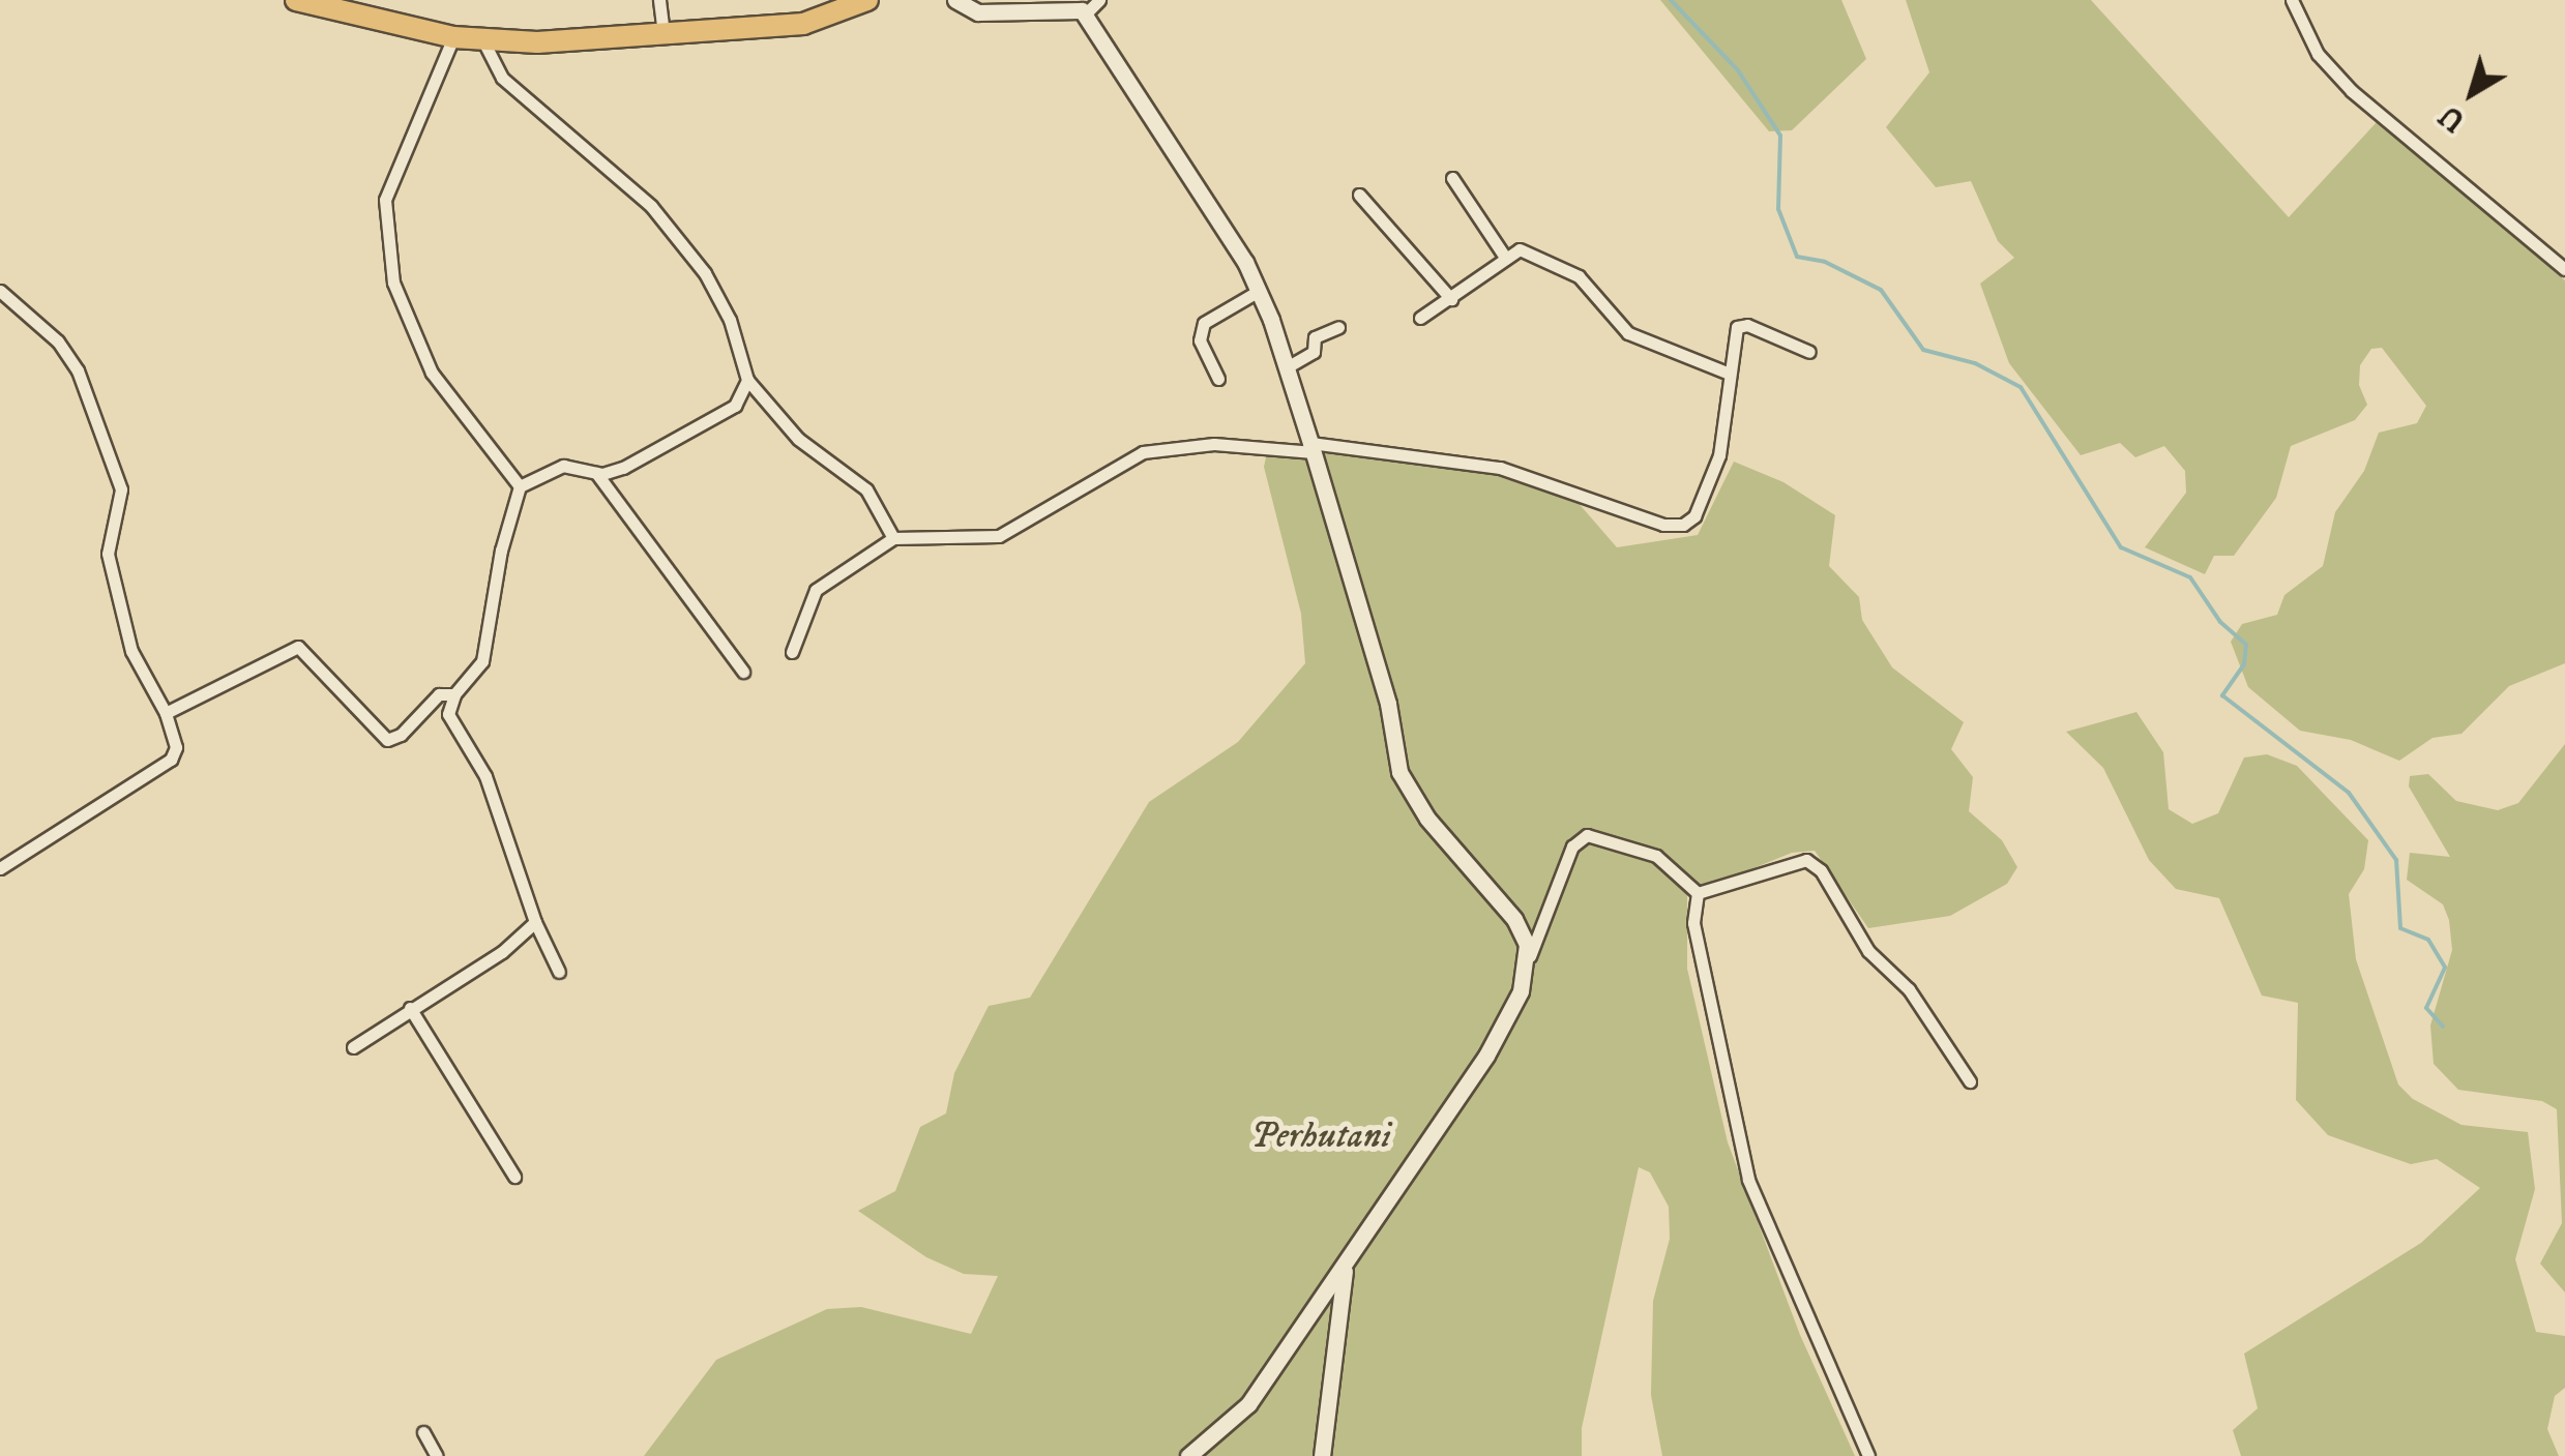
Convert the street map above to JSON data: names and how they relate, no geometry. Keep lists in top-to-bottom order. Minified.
{"parks":["Perhutani"],"north":"bottom left"}
